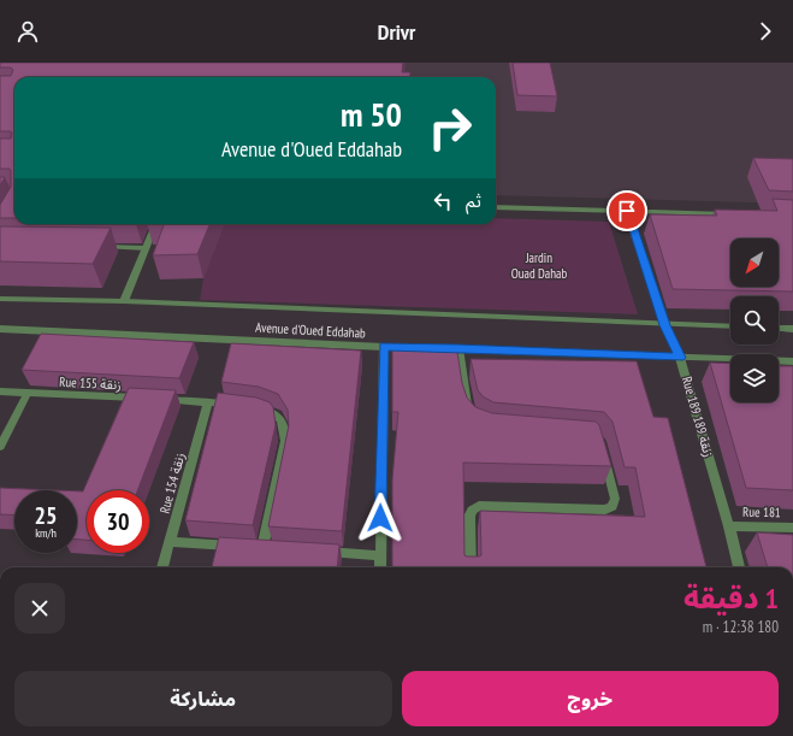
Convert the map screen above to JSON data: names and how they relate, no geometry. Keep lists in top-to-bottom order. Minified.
{"streets":{"street":["Avenue d'Oued Eddahab","Rue 155 زنقة","Rue 189 زنقة 189","Rue 154 زنقة","Rue 181"]},"crossings":[["Avenue d'Oued Eddahab","Rue 189 زنقة 189"],["Rue 189 زنقة 189","Rue 181"]],"parks":["Jardin Ouad Dahab"],"north":"bottom left","page":{"header":"Drivr","turn":["50 m","Avenue d'Oued Eddahab"],"then":"ثم","speed":"25 km/h","limit":"30","heading":["1 دقيقة","180 m · 12:38"],"buttons":["خروج","مشاركة"]}}
